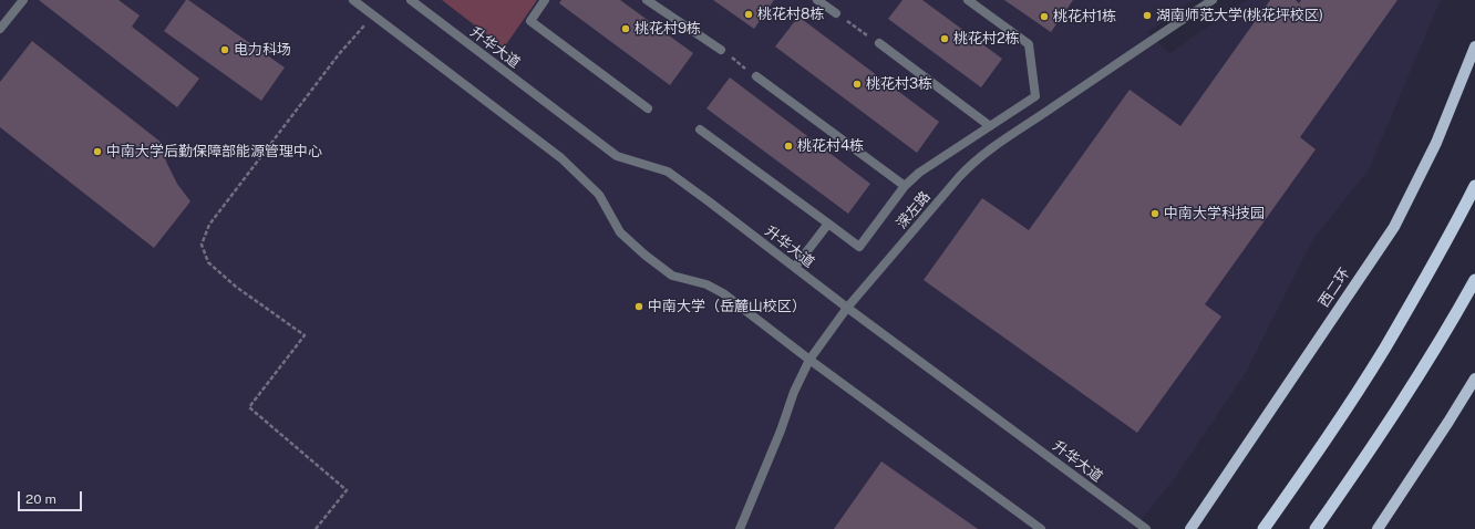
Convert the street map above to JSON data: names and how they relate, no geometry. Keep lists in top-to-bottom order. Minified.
{"streets":{"main road":["西二环"],"street":["升华大道","溁左路"]},"crossings":[["升华大道","溁左路"]],"places":["桃花村8栋","湖南师范大学(桃花坪校区)","桃花村1栋","桃花村9栋","桃花村2栋","电力科场","桃花村3栋","桃花村4栋","中南大学后勤保障部能源管理中心","中南大学科技园","中南大学（岳麓山校区）"],"scale_bar":"20 m"}
